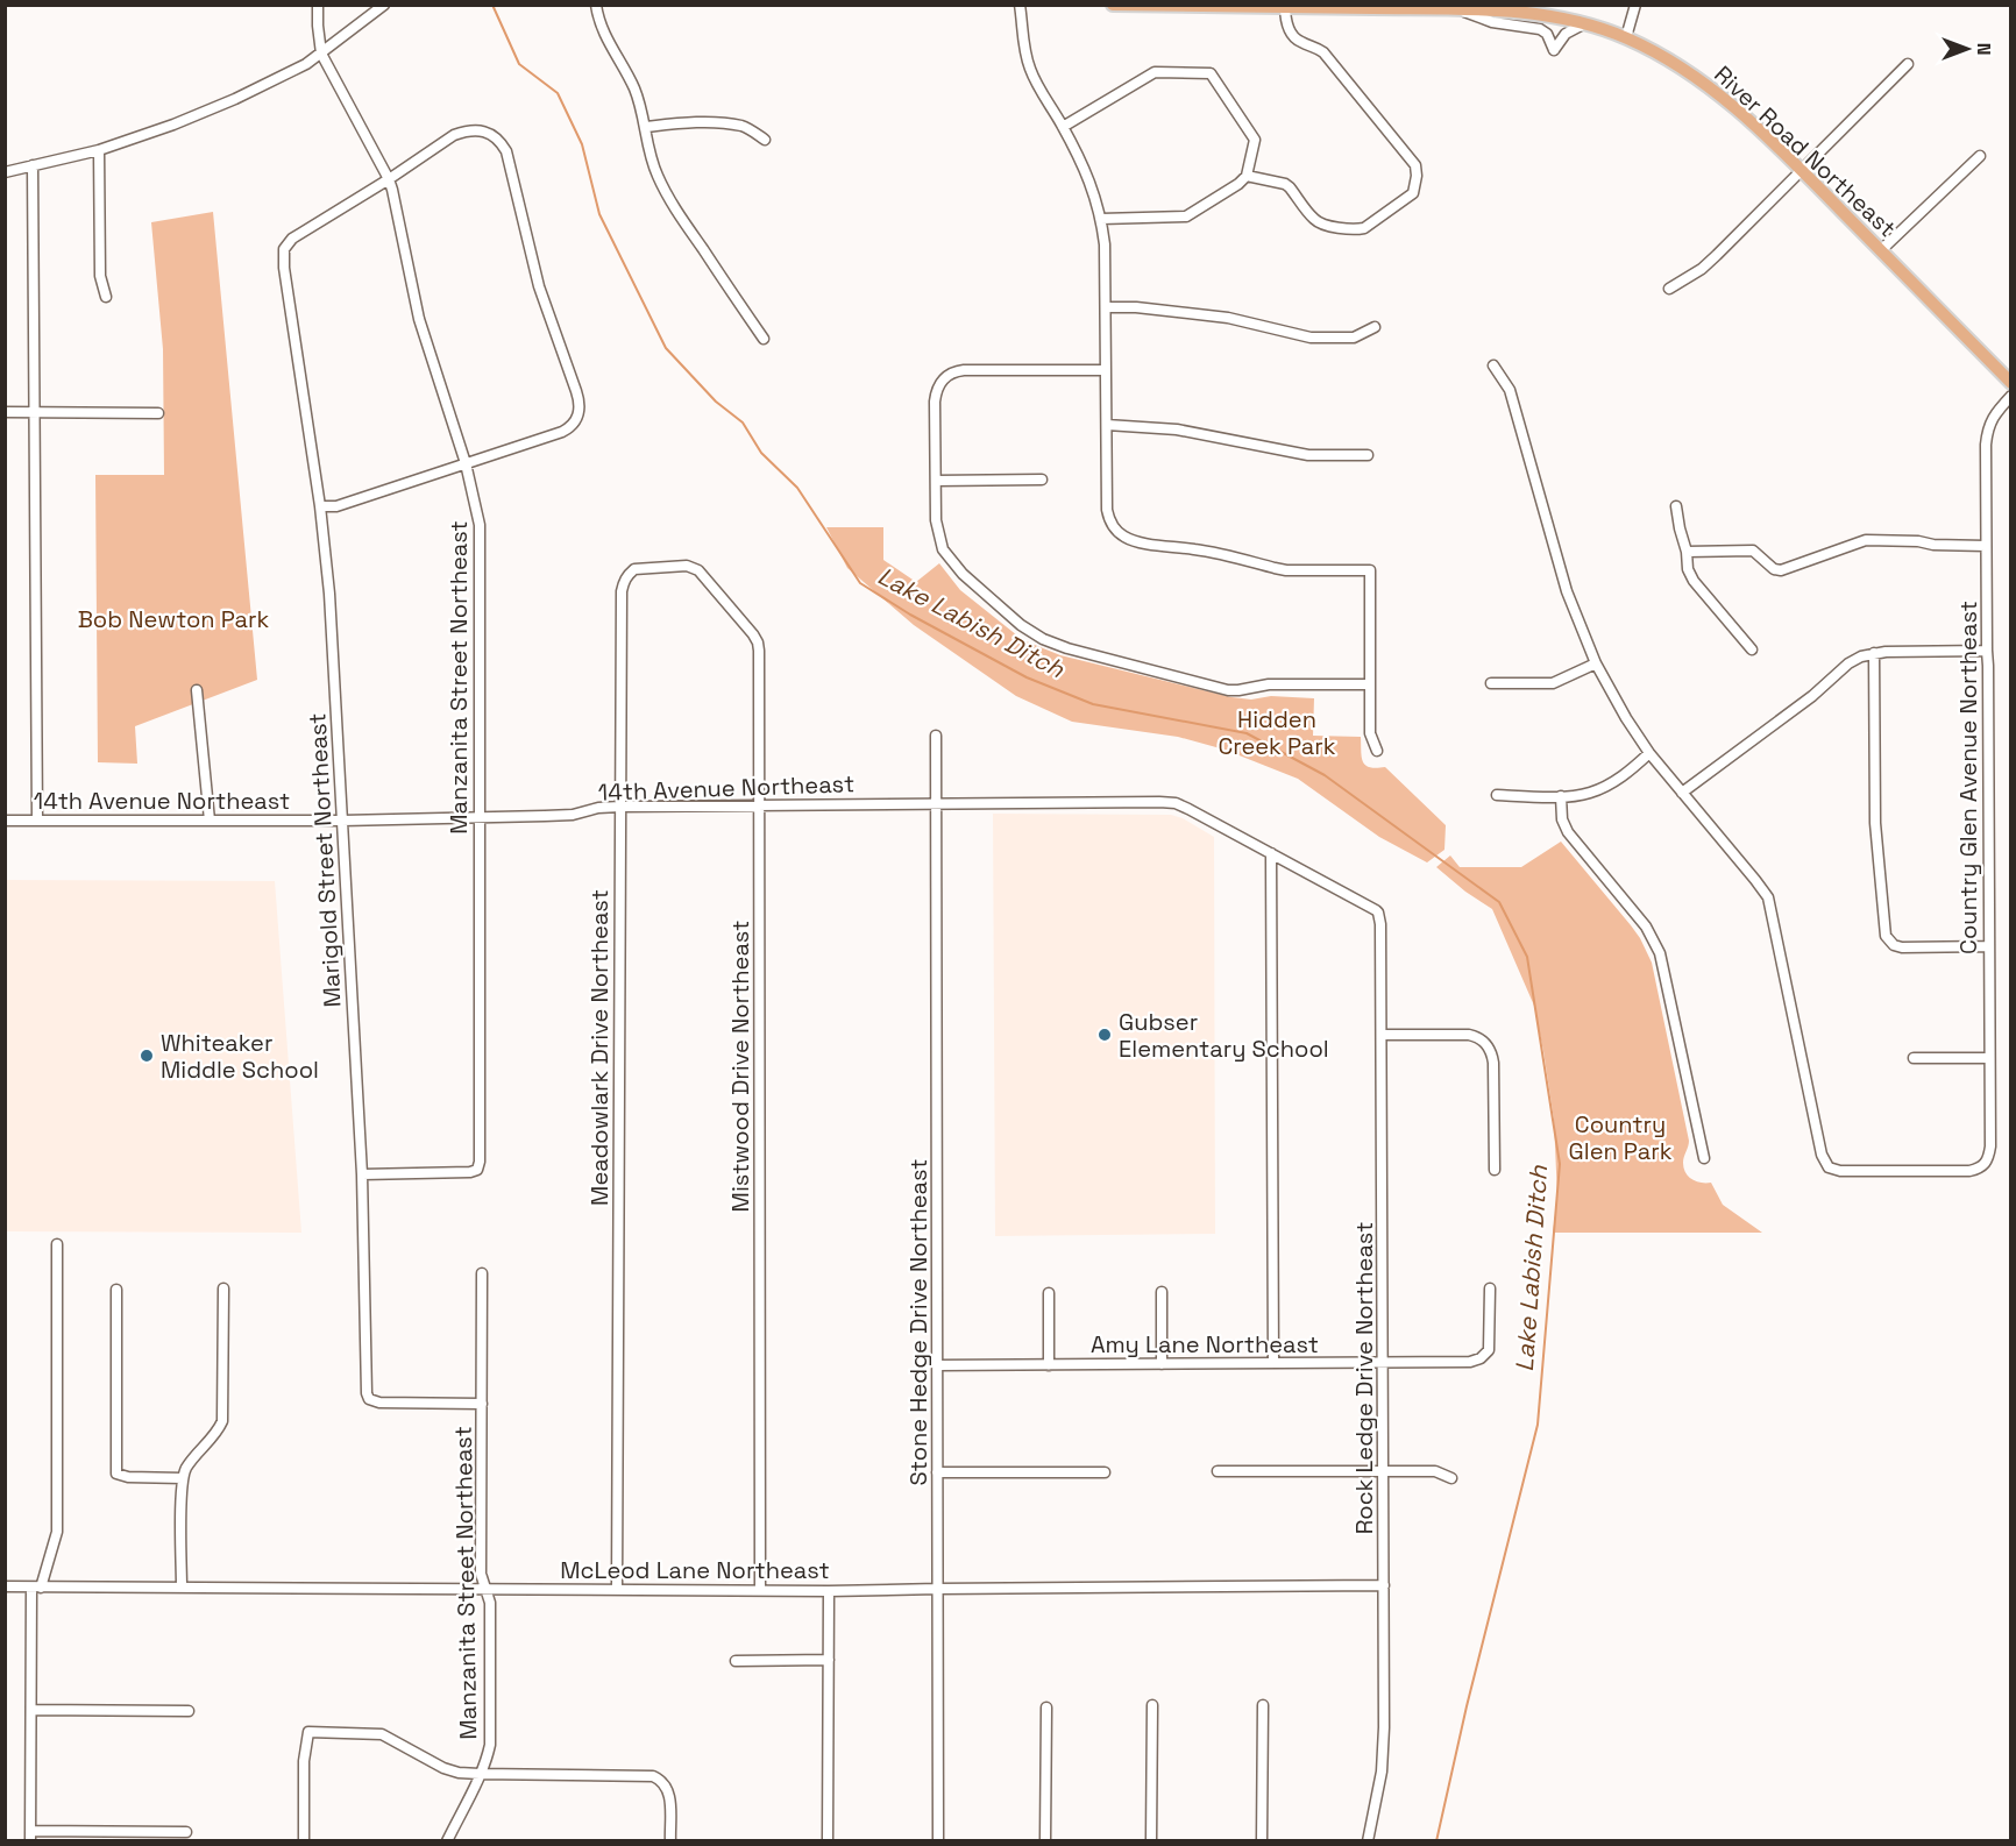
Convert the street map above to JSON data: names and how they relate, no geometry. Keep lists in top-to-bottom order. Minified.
{"streets":{"main road":["River Road Northeast"],"street":["Manzanita Street Northeast","Country Glen Avenue Northeast","14th Avenue Northeast","Marigold Street Northeast","Meadowlark Drive Northeast","Mistwood Drive Northeast","Stone Hedge Drive Northeast","Amy Lane Northeast","Rock Ledge Drive Northeast","McLeod Lane Northeast"]},"crossings":[["Manzanita Street Northeast","14th Avenue Northeast"],["Manzanita Street Northeast","Marigold Street Northeast"],["Manzanita Street Northeast","McLeod Lane Northeast"],["14th Avenue Northeast","Marigold Street Northeast"],["14th Avenue Northeast","Meadowlark Drive Northeast"],["14th Avenue Northeast","Mistwood Drive Northeast"],["14th Avenue Northeast","Stone Hedge Drive Northeast"],["14th Avenue Northeast","Rock Ledge Drive Northeast"],["Meadowlark Drive Northeast","Mistwood Drive Northeast"],["Meadowlark Drive Northeast","McLeod Lane Northeast"],["Mistwood Drive Northeast","McLeod Lane Northeast"],["Stone Hedge Drive Northeast","Amy Lane Northeast"],["Stone Hedge Drive Northeast","McLeod Lane Northeast"],["Amy Lane Northeast","Rock Ledge Drive Northeast"],["Rock Ledge Drive Northeast","McLeod Lane Northeast"]],"water":["Lake Labish Ditch"],"parks":["Bob Newton Park","Hidden Creek Park","Country Glen Park"],"places":["Gubser Elementary School","Whiteaker Middle School"],"north":"right"}
